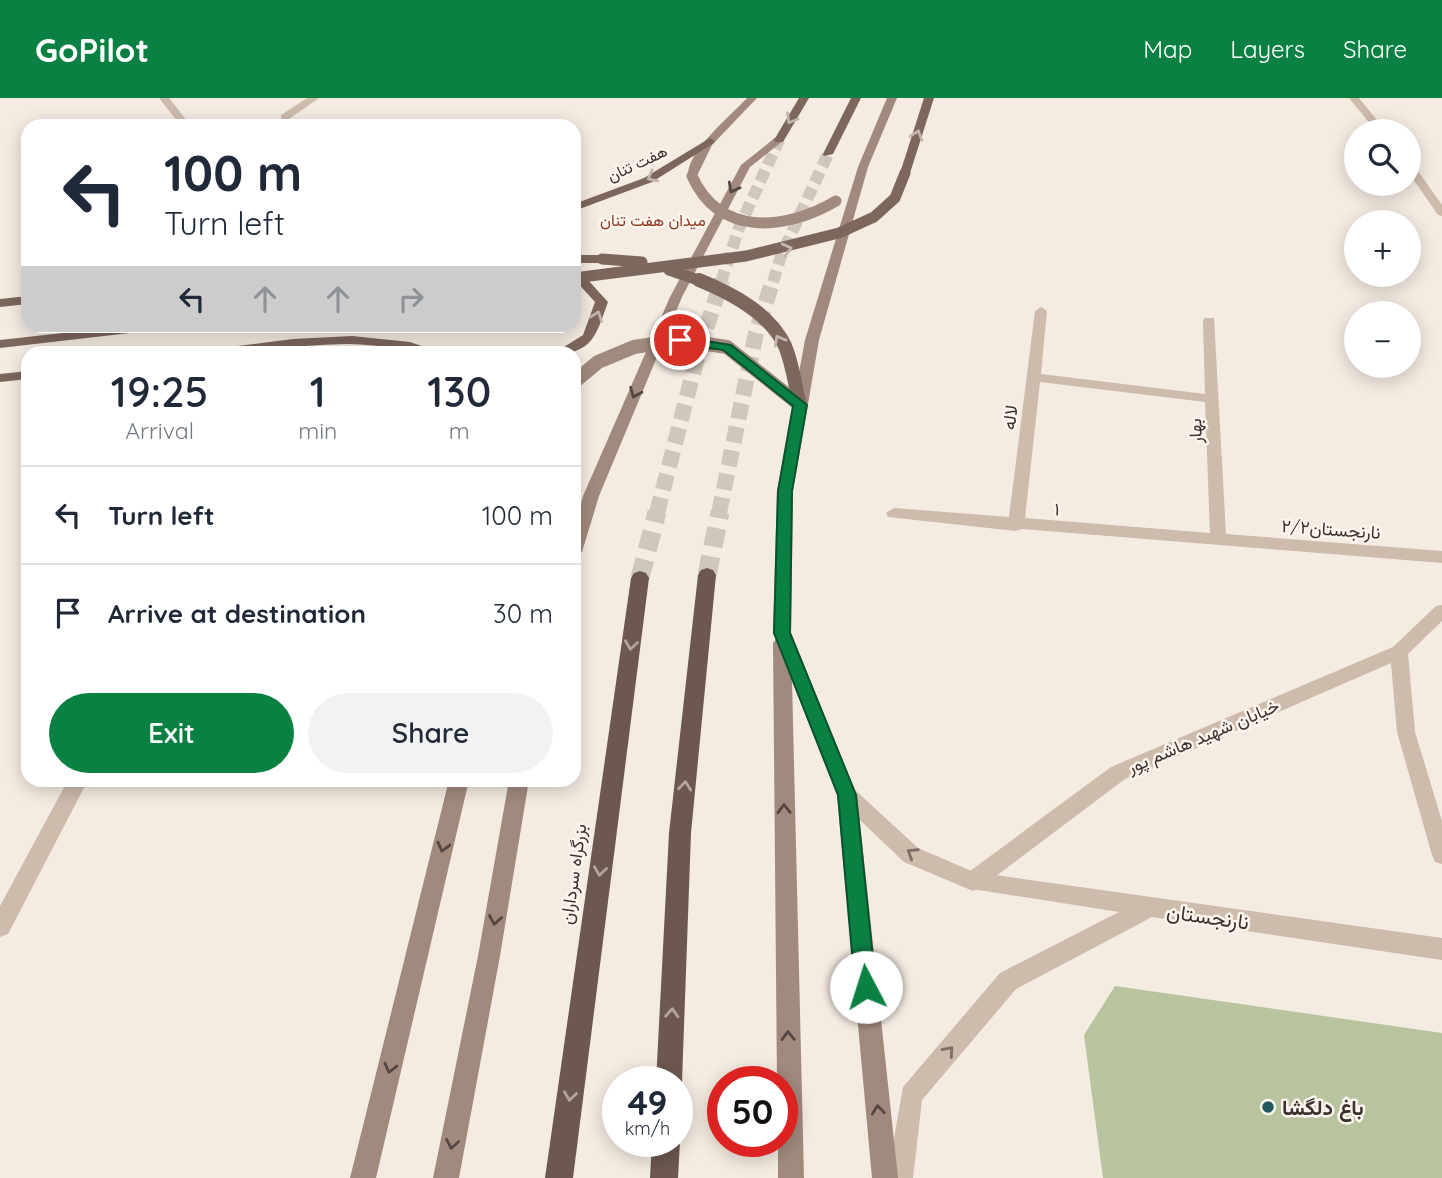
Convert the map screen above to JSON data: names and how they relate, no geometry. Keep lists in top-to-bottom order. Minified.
{"streets":{"highway":["بزرگراه سرداران"],"main road":["هفت تنان"],"street":["لاله ‍","بهار","۱","۲/۲نارنجستان","خیابان شهید هاشم پور","نارنجستان"]},"crossings":[["لاله ‍","۱"],["بهار","۱"],["بهار","۲/۲نارنجستان"],["۱","۲/۲نارنجستان"],["خیابان شهید هاشم پور","نارنجستان"]],"one_way":["هفت تنان"],"districts":["میدان هفت تنان"],"places":["باغ دلگشا"],"page":{"header":"GoPilot","nav":["Map","Layers","Share"],"map_buttons":["+","−"],"turn":["100 m","Turn left"],"eta":["19:25","Arrival","1","min","130","m"],"list":[{"name":"Turn left","value":"100 m"},{"name":"Arrive at destination","value":"30 m"}],"buttons":["Exit","Share"],"speed":"49 km/h","limit":"50"}}
